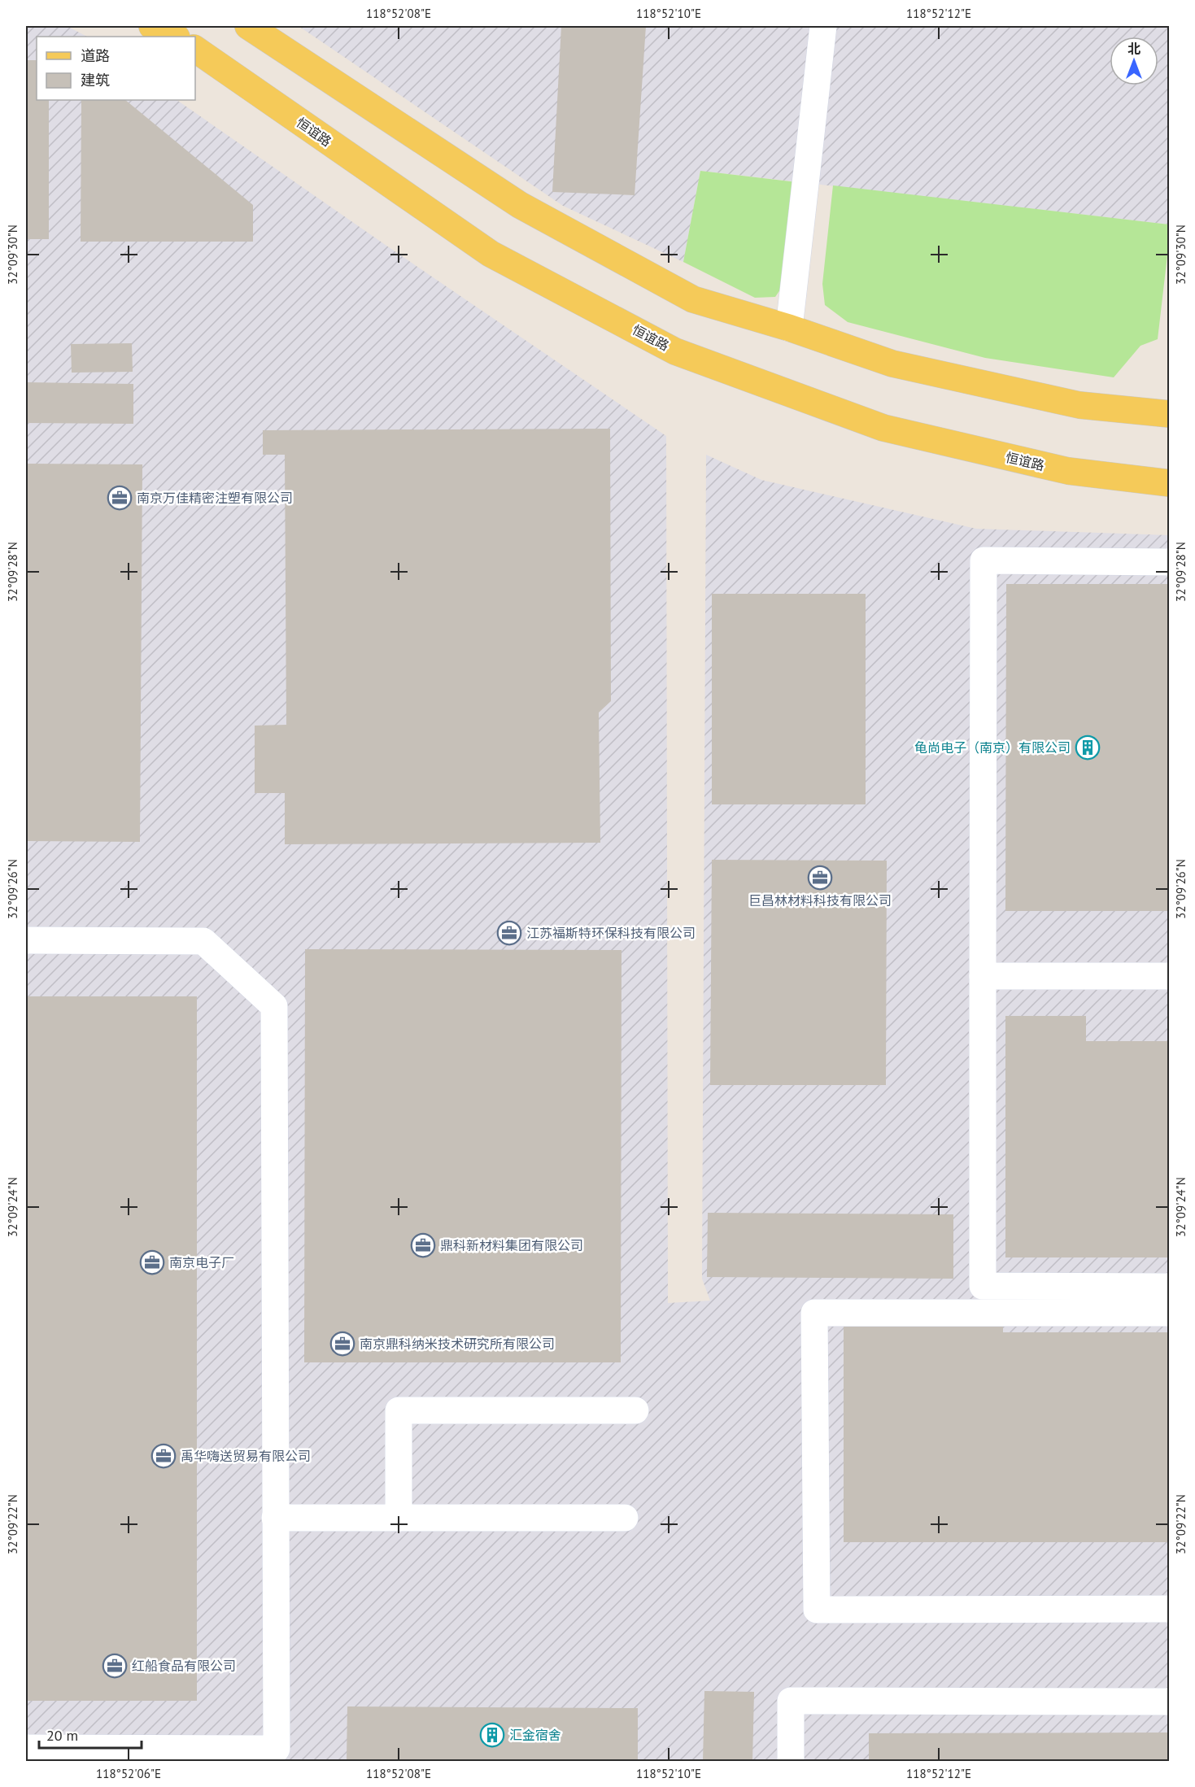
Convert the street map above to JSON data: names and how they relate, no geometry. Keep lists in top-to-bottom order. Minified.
{"streets":{"main road":["恒谊路"]},"places":{"office":["南京万佳精密注塑有限公司","巨昌林材料科技有限公司","江苏福斯特环保科技有限公司","鼎科新材料集团有限公司","南京电子厂","南京鼎科纳米技术研究所有限公司","禹华嗨送贸易有限公司","红船食品有限公司"],"building":["龟尚电子（南京）有限公司","汇金宿舍"]},"legend":["道路","建筑"],"scale_bar":"20 m","north":"top","coordinates":["118°52'08\"E","118°52'10\"E","118°52'12\"E","32°09'30\"N","32°09'28\"N","32°09'26\"N","32°09'24\"N","32°09'22\"N","118°52'06\"E"]}
